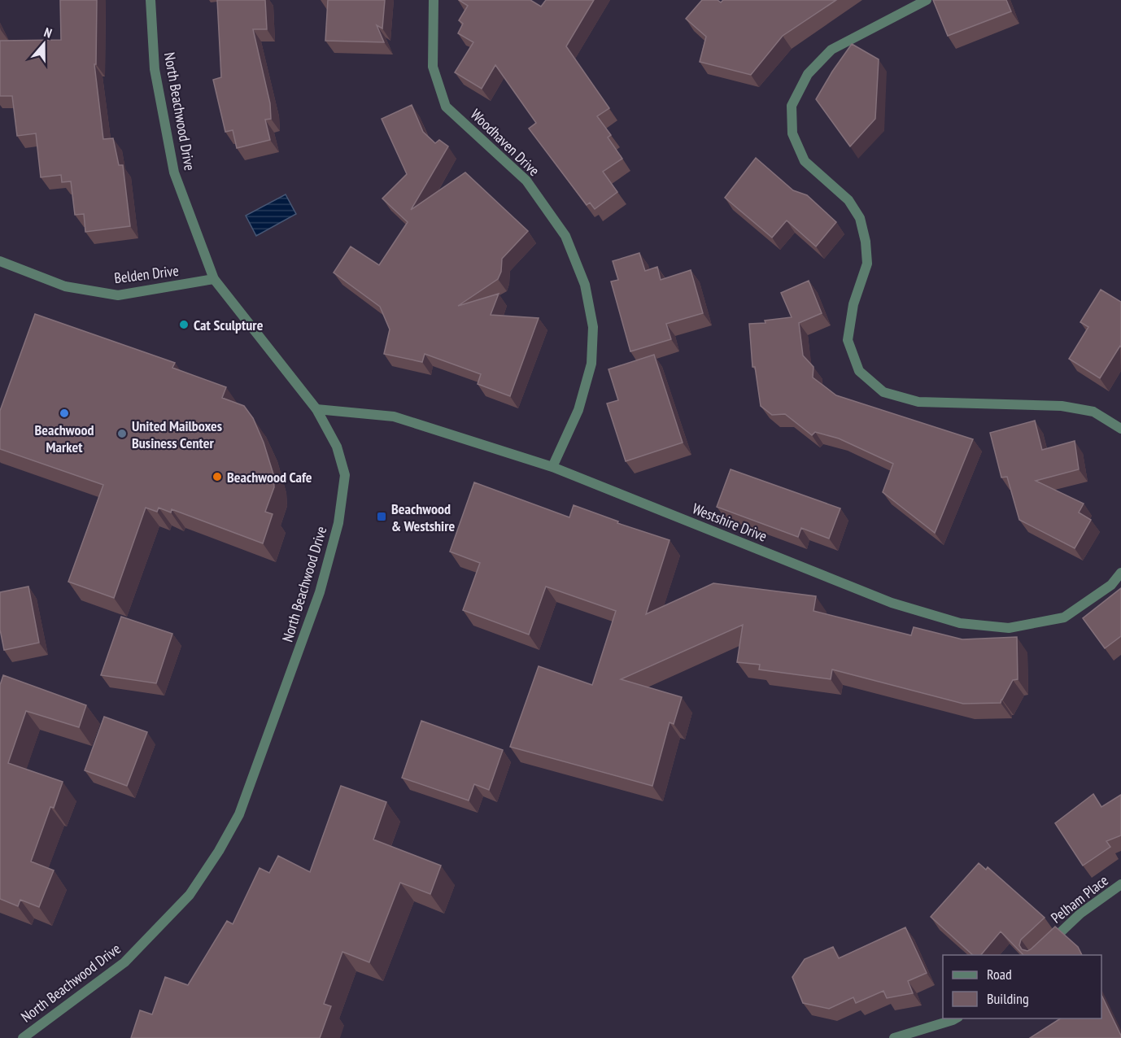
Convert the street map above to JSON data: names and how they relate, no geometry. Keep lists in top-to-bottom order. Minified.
{"streets":{"street":["North Beachwood Drive","Woodhaven Drive","Belden Drive","Westshire Drive","Pelham Place"]},"crossings":[["North Beachwood Drive","Belden Drive"],["North Beachwood Drive","Westshire Drive"],["Woodhaven Drive","Westshire Drive"]],"places":{"other":["Cat Sculpture","Beachwood Market","United Mailboxes Business Center","Beachwood Cafe"],"transit":["Beachwood & Westshire"]},"legend":["Road","Building"],"north":"top"}
